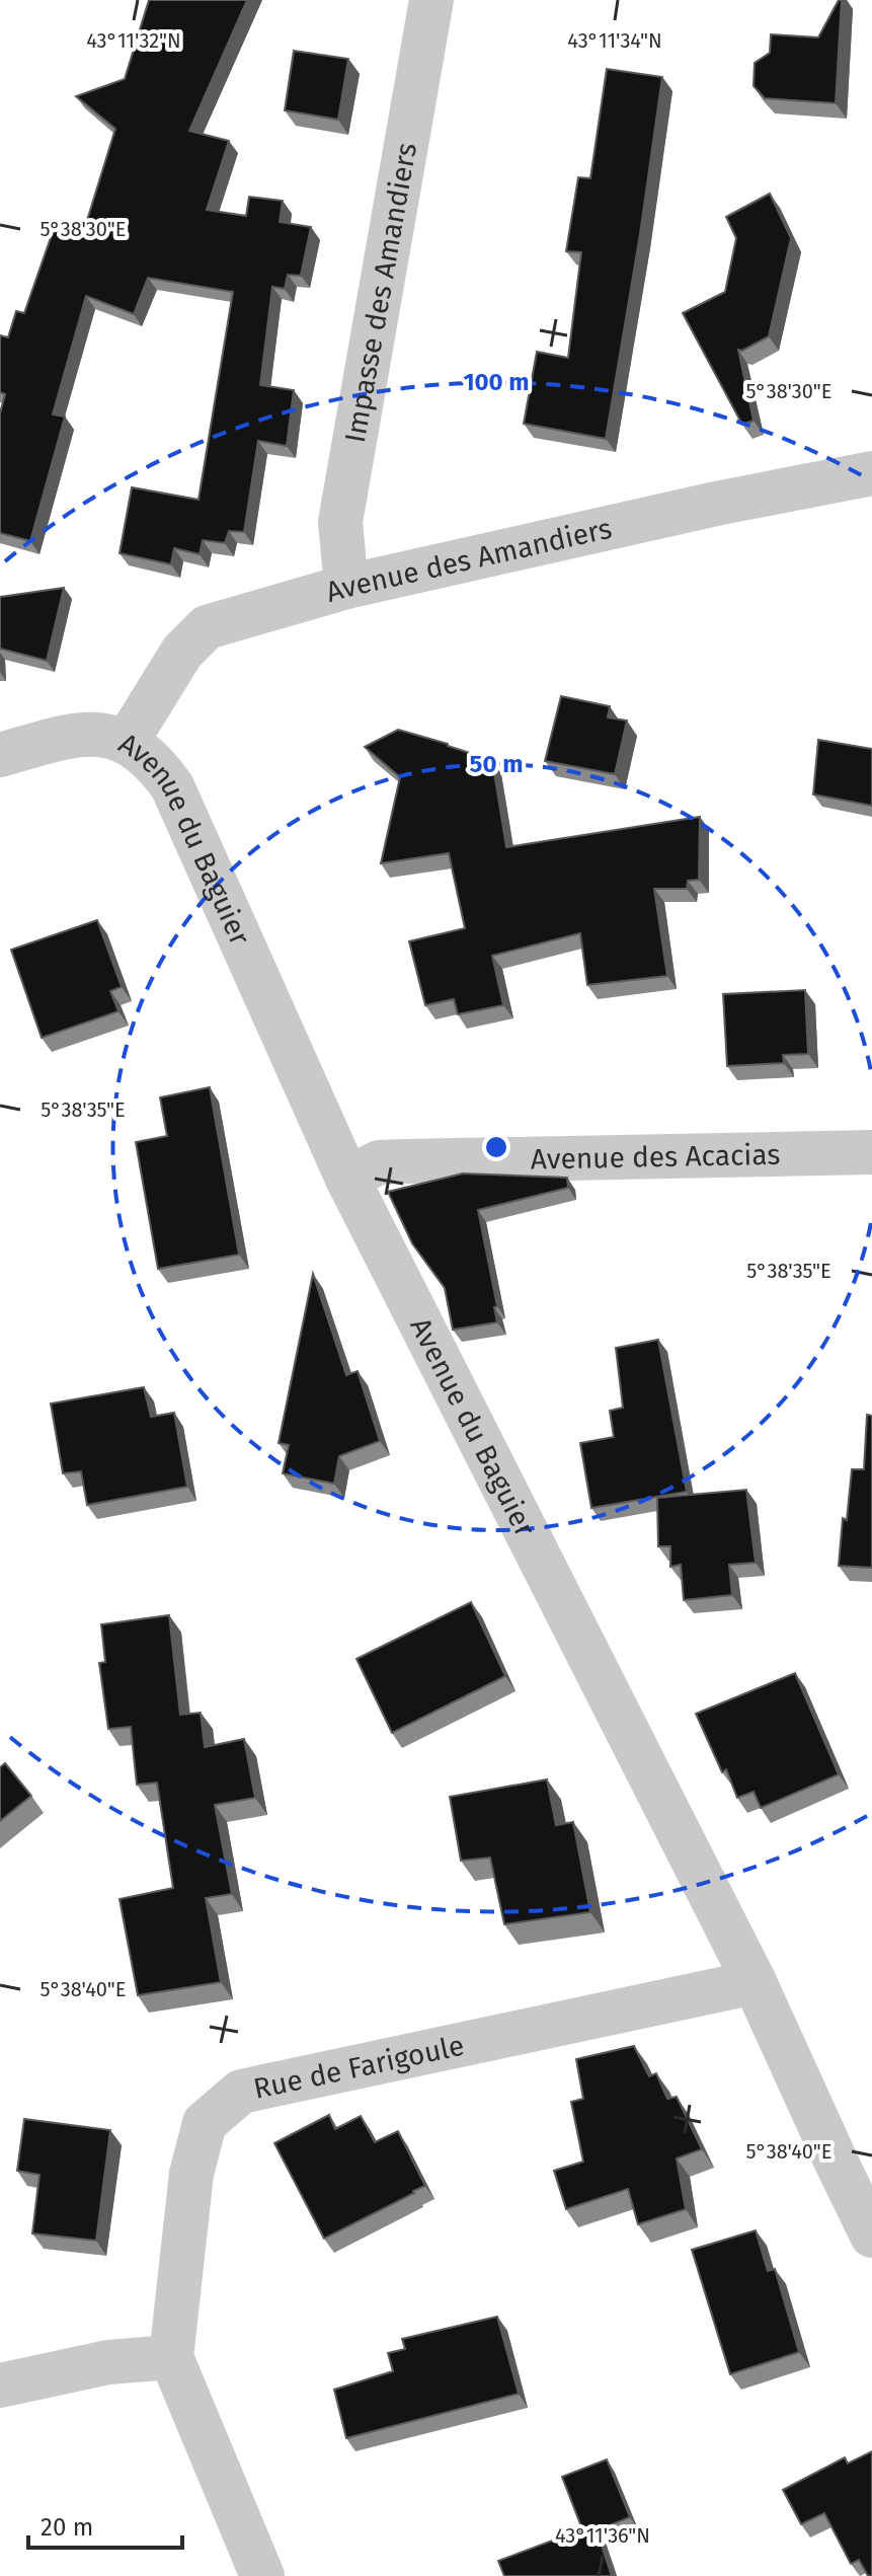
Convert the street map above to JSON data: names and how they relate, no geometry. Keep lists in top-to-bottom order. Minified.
{"streets":{"street":["Impasse des Amandiers","Avenue des Amandiers","Avenue du Baguier","Avenue des Acacias","Rue de Farigoule"]},"crossings":[["Impasse des Amandiers","Avenue des Amandiers"],["Avenue des Amandiers","Avenue du Baguier"],["Avenue du Baguier","Avenue des Acacias"],["Avenue du Baguier","Rue de Farigoule"]],"scale_bar":"20 m","coordinates":["43°11'34\"N","43°11'32\"N","5°38'30\"E","5°38'35\"E","5°38'40\"E","43°11'36\"N"],"rings":["100 m","50 m"]}
